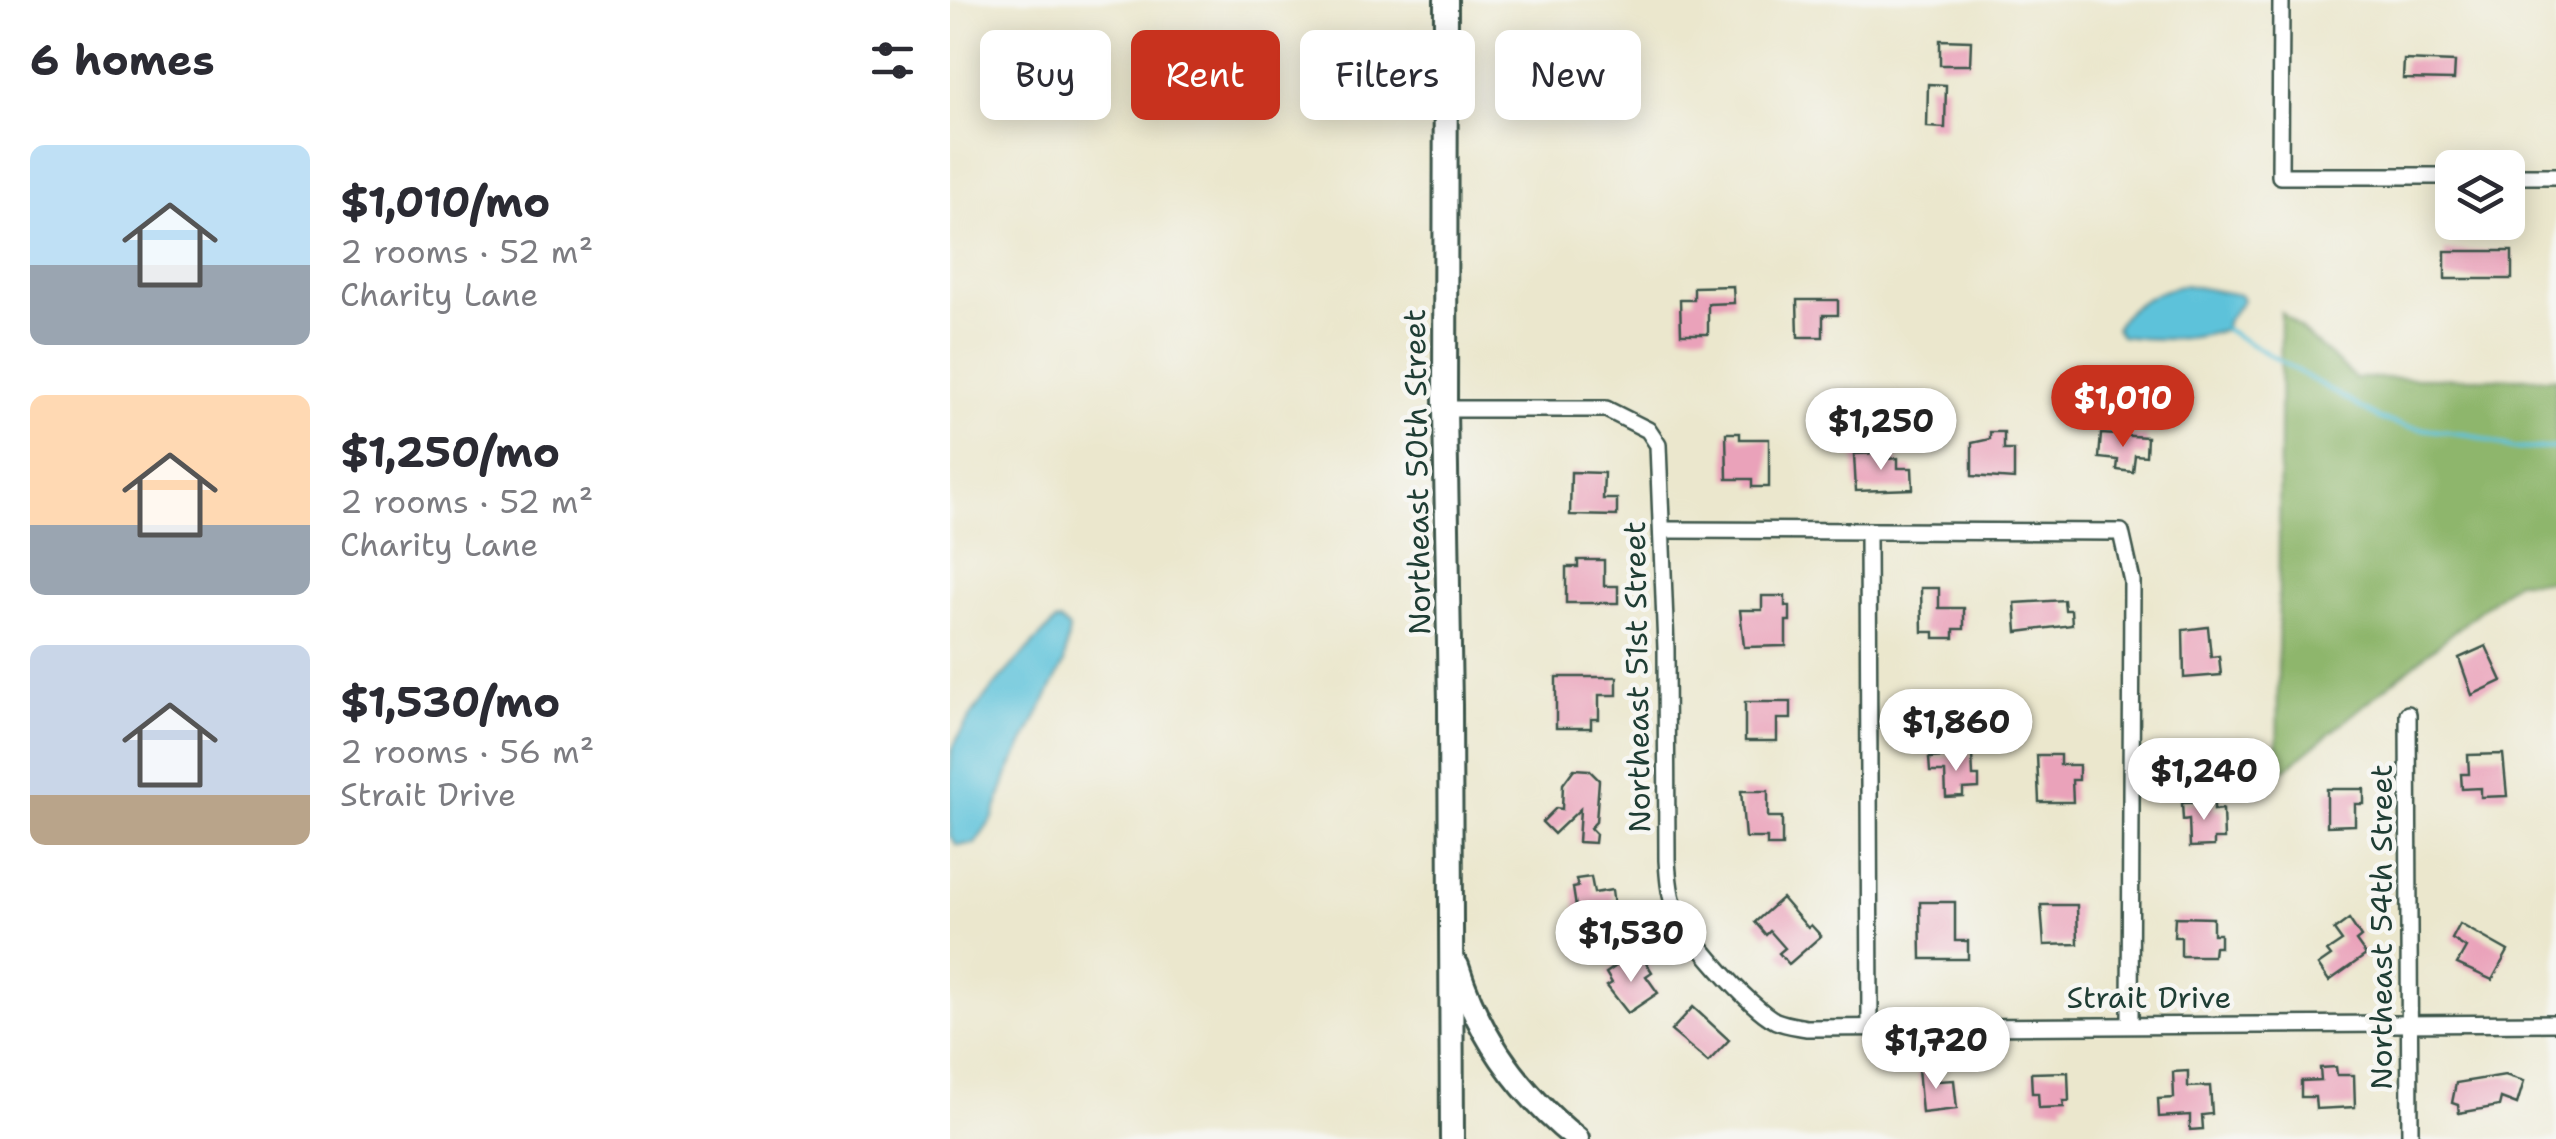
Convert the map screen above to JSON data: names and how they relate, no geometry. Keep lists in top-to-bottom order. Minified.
{"streets":{"street":["Northeast 50th Street","Northeast 51st Street","Northeast 54th Street","Strait Drive"]},"crossings":[["Northeast 50th Street","Northeast 51st Street"],["Northeast 51st Street","Strait Drive"],["Northeast 54th Street","Strait Drive"]],"page":{"heading":"6 homes","chip":["Buy","Rent","Filters","New"],"list":[{"name":"$1,010/mo","note":"2 rooms · 52 m² · Charity Lane"},{"name":"$1,250/mo","note":"2 rooms · 52 m² · Charity Lane"},{"name":"$1,530/mo","note":"2 rooms · 56 m² · Strait Drive"}],"price":["$1,010","$1,250","$1,860","$1,240","$1,530","$1,720"]}}
